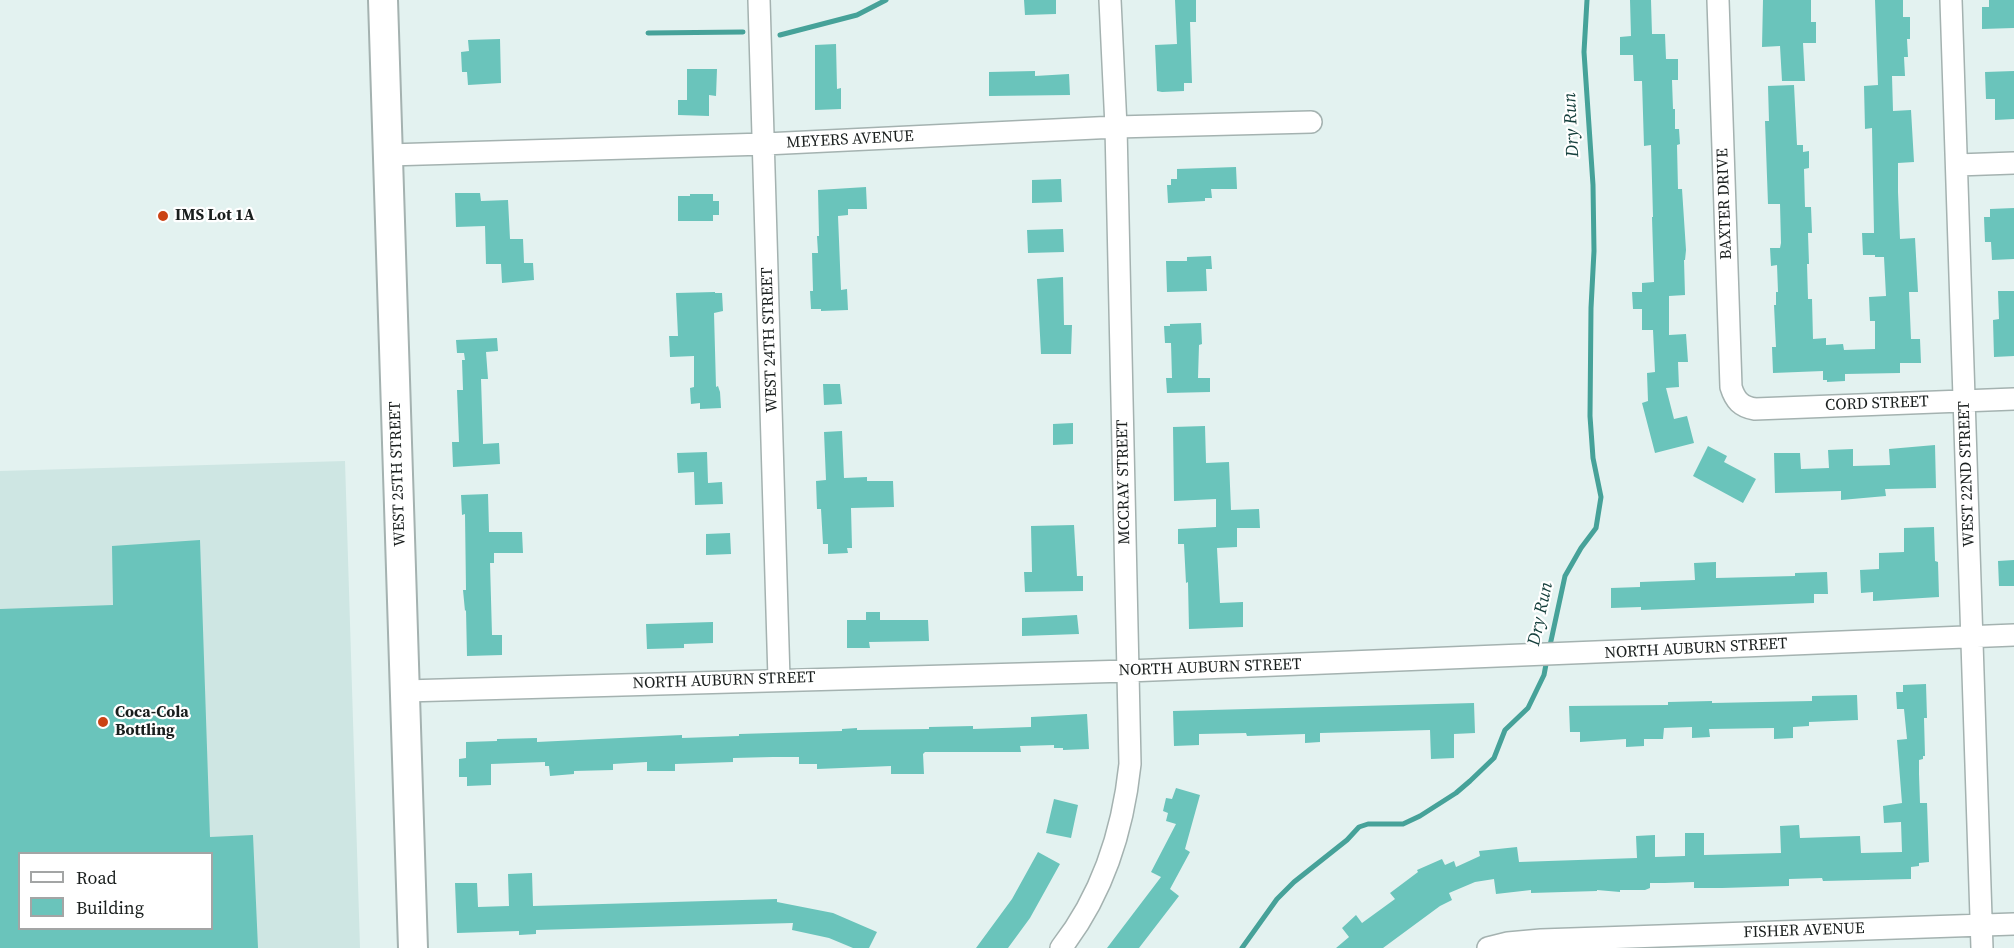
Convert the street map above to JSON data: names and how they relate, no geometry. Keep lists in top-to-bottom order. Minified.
{"streets":{"main road":["WEST 25TH STREET"],"street":["MEYERS AVENUE","BAXTER DRIVE","WEST 24TH STREET","CORD STREET","WEST 22ND STREET","MCCRAY STREET","NORTH AUBURN STREET","FISHER AVENUE"]},"crossings":[["MEYERS AVENUE","WEST 24TH STREET"],["MEYERS AVENUE","WEST 25TH STREET"],["MEYERS AVENUE","MCCRAY STREET"],["BAXTER DRIVE","CORD STREET"],["WEST 24TH STREET","NORTH AUBURN STREET"],["CORD STREET","WEST 22ND STREET"],["WEST 25TH STREET","NORTH AUBURN STREET"],["WEST 22ND STREET","NORTH AUBURN STREET"],["WEST 22ND STREET","FISHER AVENUE"],["MCCRAY STREET","NORTH AUBURN STREET"]],"water":["Dry Run"],"places":["IMS Lot 1A","Coca-Cola Bottling"],"legend":["Road","Building"]}
